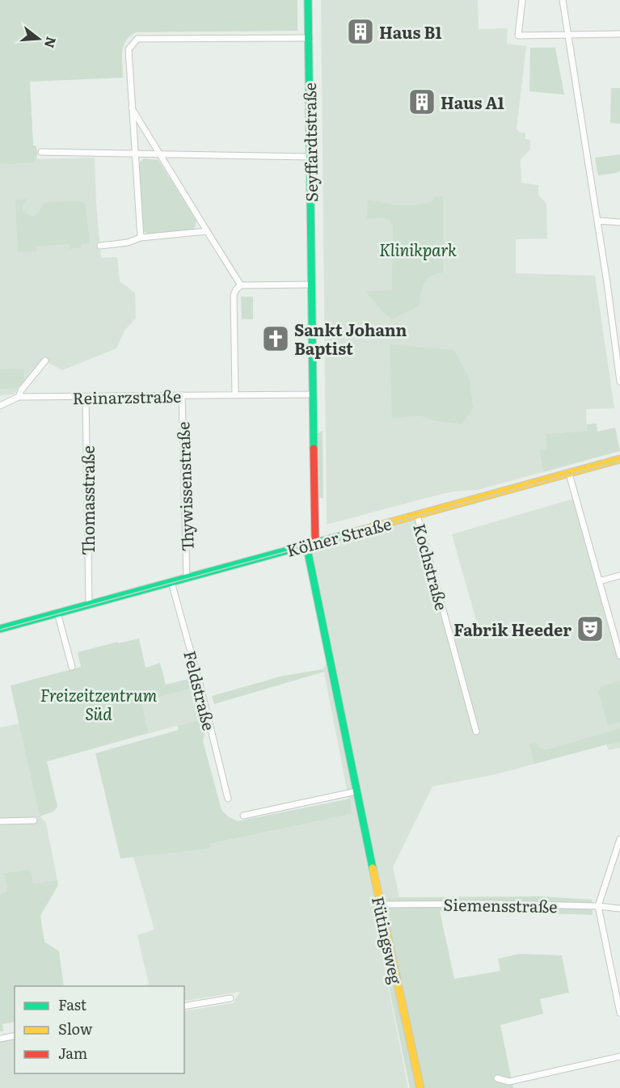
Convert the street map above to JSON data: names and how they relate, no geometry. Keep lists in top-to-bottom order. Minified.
{"streets":{"street":["Seyffardtstraße","Reinarzstraße","Thywissenstraße","Thomasstraße","Kölner Straße","Kochstraße","Feldstraße","Siemensstraße","Fütingsweg"]},"crossings":[["Seyffardtstraße","Reinarzstraße"],["Seyffardtstraße","Kölner Straße"],["Reinarzstraße","Thywissenstraße"],["Reinarzstraße","Thomasstraße"],["Thywissenstraße","Kölner Straße"],["Thomasstraße","Kölner Straße"],["Kölner Straße","Kochstraße"],["Kölner Straße","Feldstraße"],["Kölner Straße","Fütingsweg"],["Siemensstraße","Fütingsweg"]],"parks":["Klinikpark","Freizeitzentrum Süd"],"places":{"building":["Haus B1","Haus A1"],"church":["Sankt Johann Baptist"],"theatre":["Fabrik Heeder"]},"legend":["Fast","Slow","Jam"],"north":"right"}
